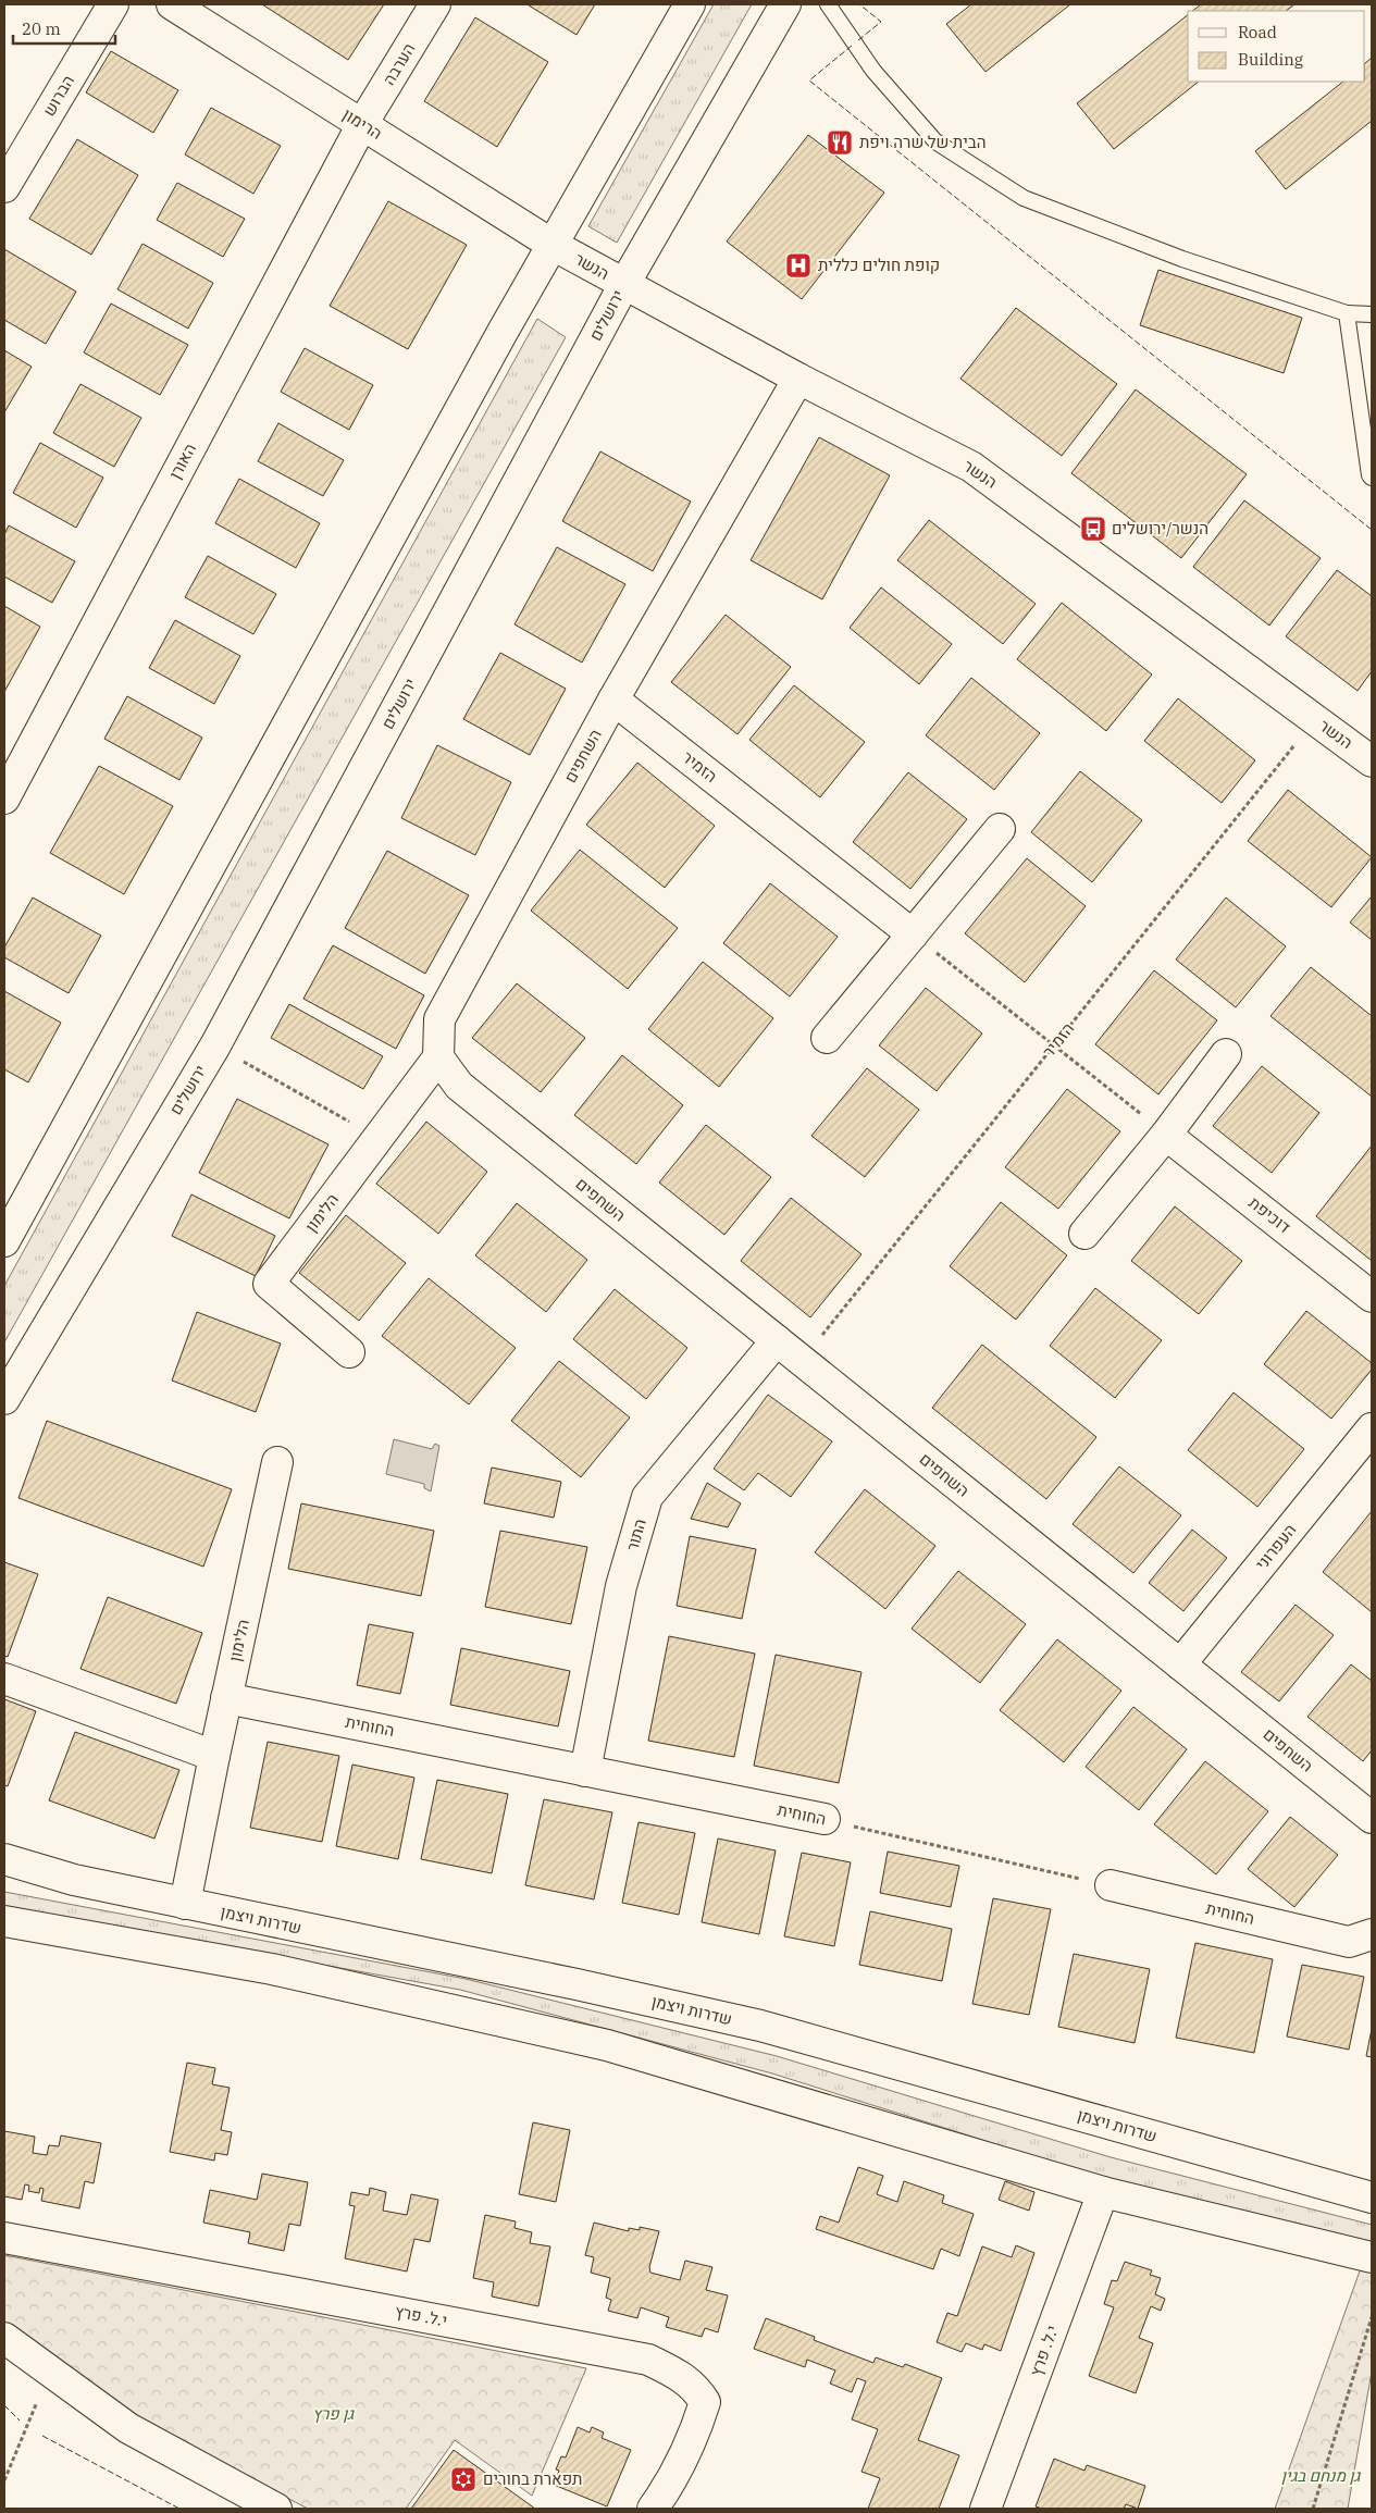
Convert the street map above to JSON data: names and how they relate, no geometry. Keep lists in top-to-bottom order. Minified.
{"streets":{"street":["הערבה","הברוש","הרימון","הנשר","ירושלים","האורן","השחפים","הזמיר","הלימון","דוכיפת","התור","העפרוני","החוחית","שדרות ויצמן","י.ל. פרץ"]},"crossings":[["הערבה","הרימון"],["הערבה","האורן"],["הרימון","הנשר"],["הרימון","האורן"],["הנשר","ירושלים"],["הנשר","השחפים"],["הנשר","הזמיר"],["השחפים","הזמיר"],["השחפים","הלימון"],["השחפים","התור"],["השחפים","העפרוני"],["הלימון","החוחית"],["הלימון","שדרות ויצמן"],["התור","החוחית"]],"parks":["גן פרץ","גן מנחם בגין"],"places":{"restaurant":["הבית של שרה ויפת"],"hospital":["קופת חולים כללית"],"bus stop":["הנשר/ירושלים"],"synagogue":["תפארת בחורים"]},"legend":["Road","Building"],"scale_bar":"20 m"}
